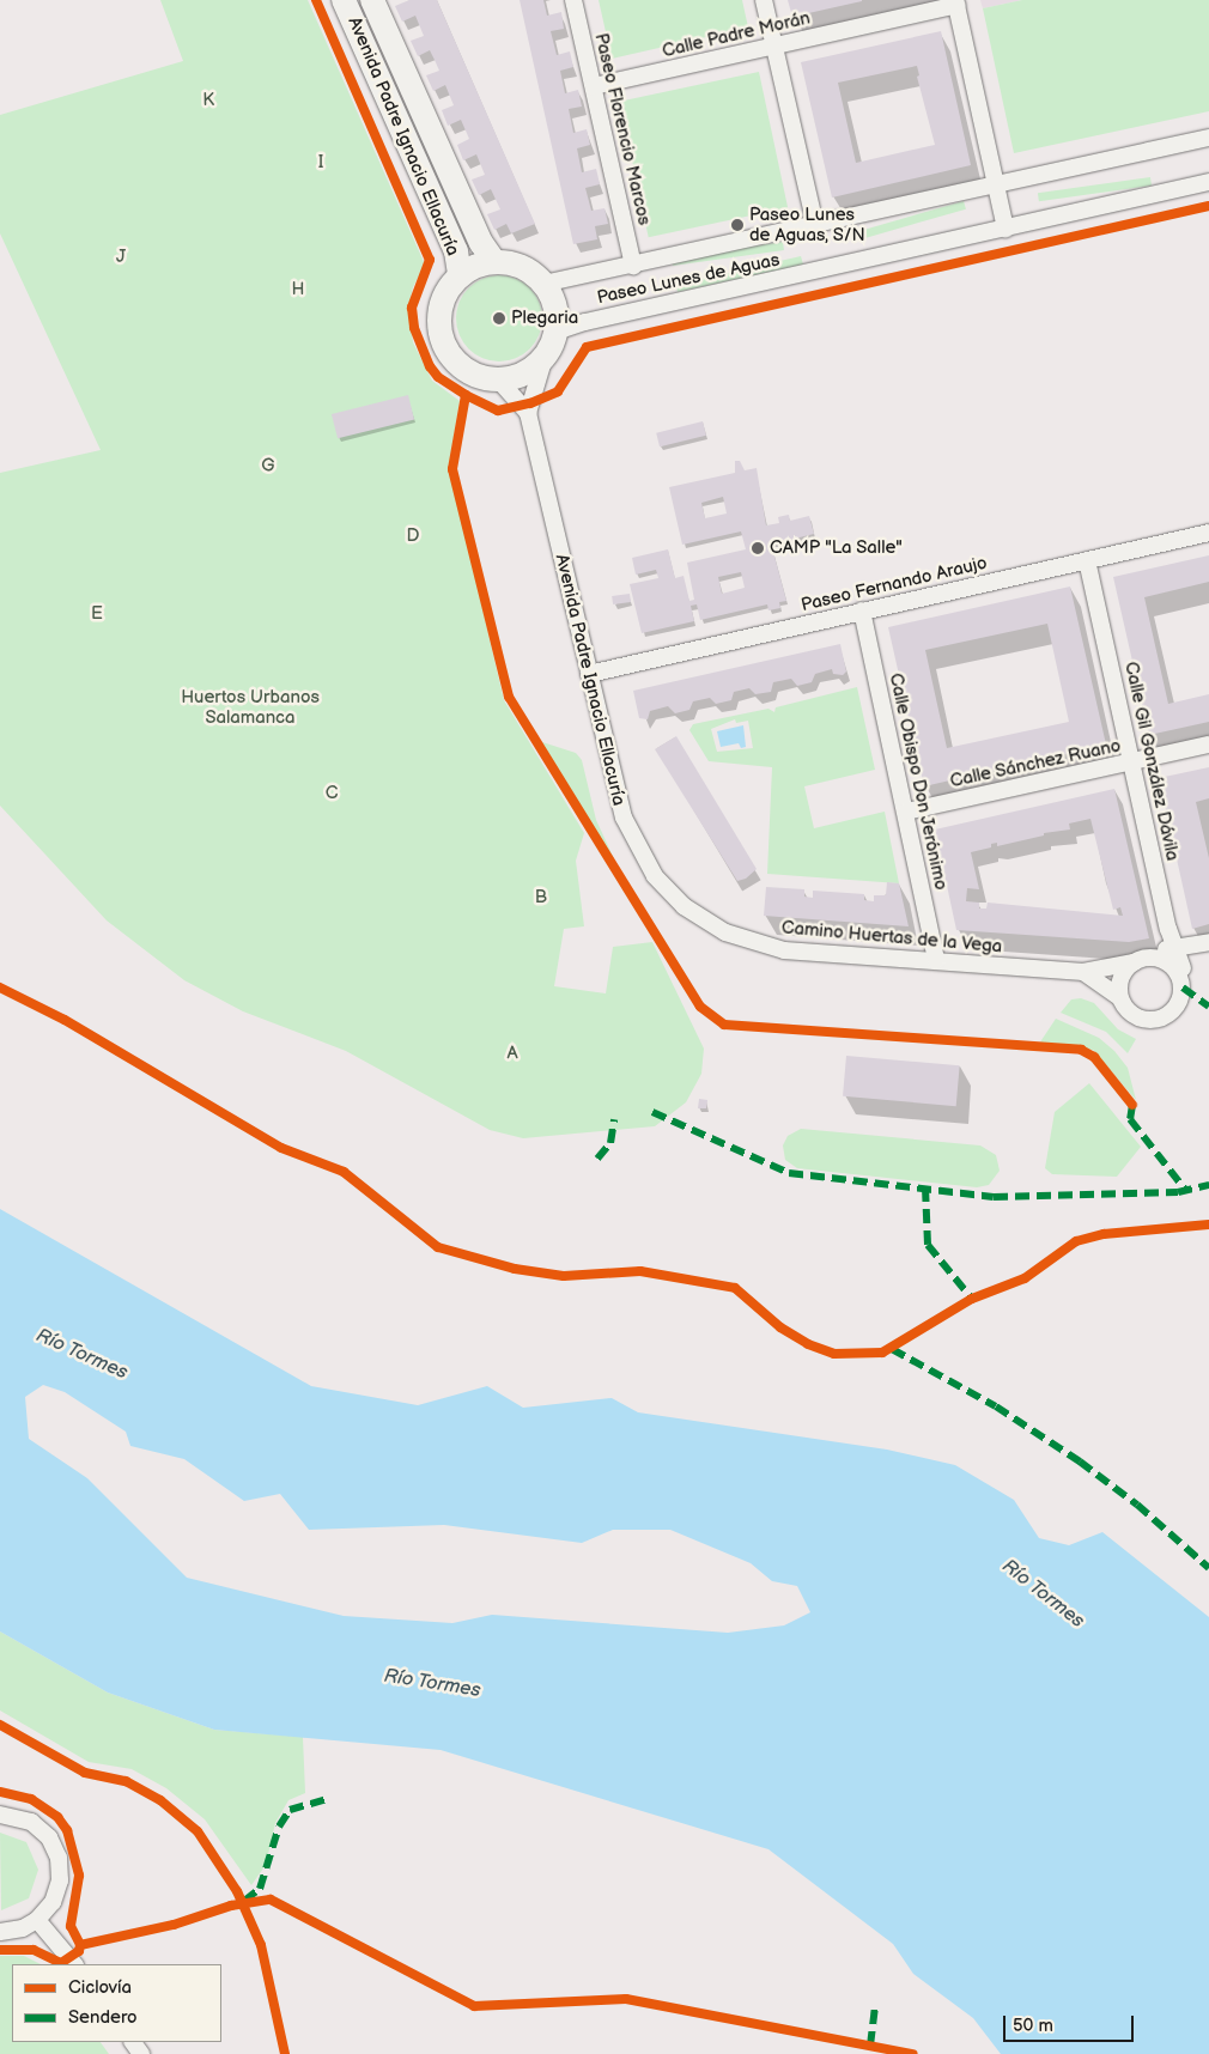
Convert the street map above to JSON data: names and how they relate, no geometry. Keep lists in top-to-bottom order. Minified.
{"streets":{"main road":["Avenida Padre Ignacio Ellacuría"],"street":["Calle Padre Morán","Paseo Florencio Marcos","Paseo Lunes de Aguas","Paseo Fernando Araujo","Calle Gil González Dávila","Calle Sánchez Ruano","Calle Obispo Don Jerónimo","Camino Huertas de la Vega"]},"crossings":[["Calle Padre Morán","Paseo Florencio Marcos"],["Paseo Florencio Marcos","Paseo Lunes de Aguas"],["Avenida Padre Ignacio Ellacuría","Paseo Lunes de Aguas"],["Avenida Padre Ignacio Ellacuría","Paseo Fernando Araujo"],["Avenida Padre Ignacio Ellacuría","Camino Huertas de la Vega"],["Paseo Fernando Araujo","Calle Gil González Dávila"],["Paseo Fernando Araujo","Calle Obispo Don Jerónimo"],["Calle Gil González Dávila","Calle Sánchez Ruano"],["Calle Gil González Dávila","Camino Huertas de la Vega"],["Calle Sánchez Ruano","Calle Obispo Don Jerónimo"],["Calle Obispo Don Jerónimo","Camino Huertas de la Vega"]],"water":["Río Tormes"],"parks":["K","I","J","H","G","D","E","Huertos Urbanos Salamanca","C","B","A"],"places":["Paseo Lunes de Aguas, S/N","Plegaria","CAMP \"La Salle\""],"legend":["Ciclovía","Sendero"],"scale_bar":"50 m"}
